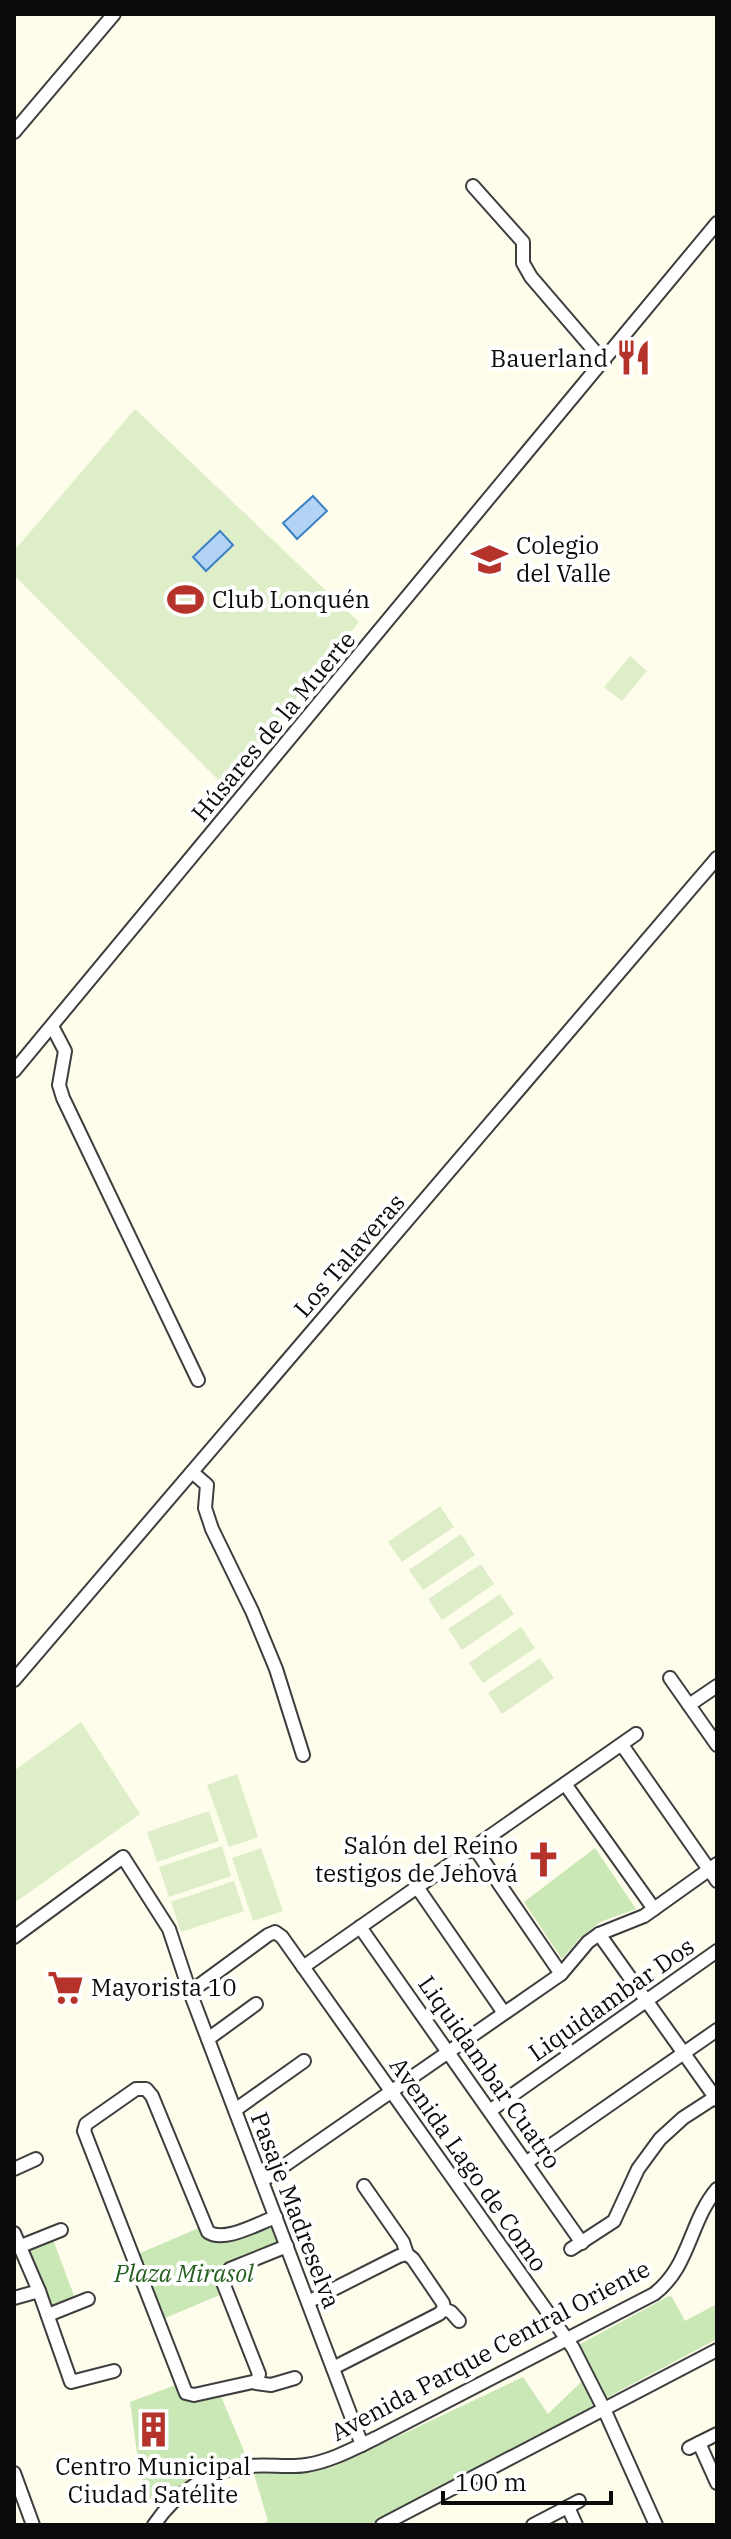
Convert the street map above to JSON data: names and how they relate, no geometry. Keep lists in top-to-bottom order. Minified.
{"streets":{"street":["Húsares de la Muerte","Los Talaveras","Liquidambar Dos","Liquidambar Cuatro","Avenida Lago de Como","Pasaje Madreselva","Avenida Parque Central Oriente"]},"crossings":[["Liquidambar Dos","Liquidambar Cuatro"],["Avenida Lago de Como","Pasaje Madreselva"],["Avenida Lago de Como","Avenida Parque Central Oriente"],["Pasaje Madreselva","Avenida Parque Central Oriente"]],"parks":["Plaza Mirasol"],"places":{"restaurant":["Bauerland"],"school or university":["Colegio del Valle"],"sports":["Club Lonquén"],"church":["Salón del Reino testigos de Jehová"],"supermarket":["Mayorista 10"],"building":["Centro Municipal Ciudad Satélite"]},"scale_bar":"100 m"}
